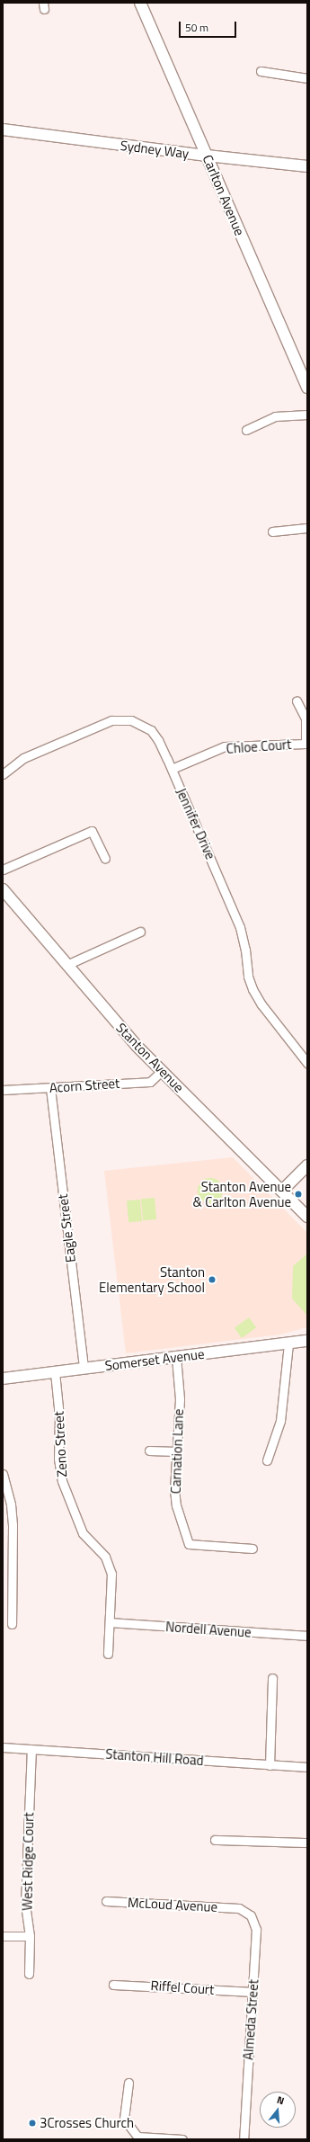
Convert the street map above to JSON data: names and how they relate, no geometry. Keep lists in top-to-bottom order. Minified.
{"streets":{"street":["Sydney Way","Carlton Avenue","Chloe Court","Jennifer Drive","Stanton Avenue","Acorn Street","Eagle Street","Somerset Avenue","Zeno Street","Carnation Lane","Nordell Avenue","Stanton Hill Road","West Ridge Court","McLoud Avenue","Riffel Court","Almeda Street"]},"crossings":[["Sydney Way","Carlton Avenue"],["Chloe Court","Jennifer Drive"],["Stanton Avenue","Acorn Street"],["Acorn Street","Eagle Street"],["Eagle Street","Somerset Avenue"],["Somerset Avenue","Zeno Street"],["Somerset Avenue","Carnation Lane"],["Zeno Street","Nordell Avenue"],["Stanton Hill Road","West Ridge Court"],["McLoud Avenue","Almeda Street"],["Riffel Court","Almeda Street"]],"places":["Stanton Avenue & Carlton Avenue","Stanton Elementary School","3Crosses Church"],"scale_bar":"50 m","north":"top"}
